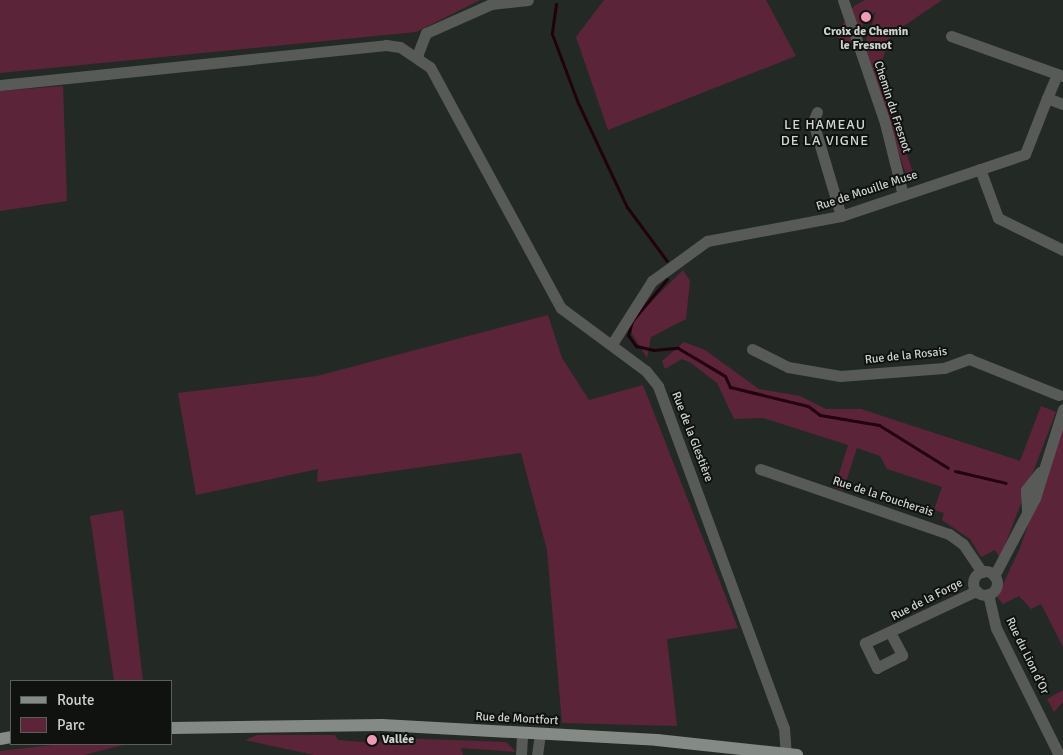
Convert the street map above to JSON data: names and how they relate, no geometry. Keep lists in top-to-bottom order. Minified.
{"streets":{"main road":["Rue de Montfort"],"street":["Chemin du Fresnot","Rue de Mouille Muse","Rue de la Rosais","Rue de la Glestière","Rue de la Foucherais","Rue de la Forge","Rue du Lion d'Or"]},"crossings":[["Chemin du Fresnot","Rue de Mouille Muse"],["Rue de Mouille Muse","Rue de la Glestière"],["Rue de la Glestière","Rue de Montfort"],["Rue de la Foucherais","Rue de la Forge"],["Rue de la Foucherais","Rue du Lion d'Or"],["Rue de la Forge","Rue du Lion d'Or"]],"districts":["LE HAMEAU DE LA VIGNE"],"places":["Croix de Chemin le Fresnot","Vallée"],"legend":["Route","Parc"]}
